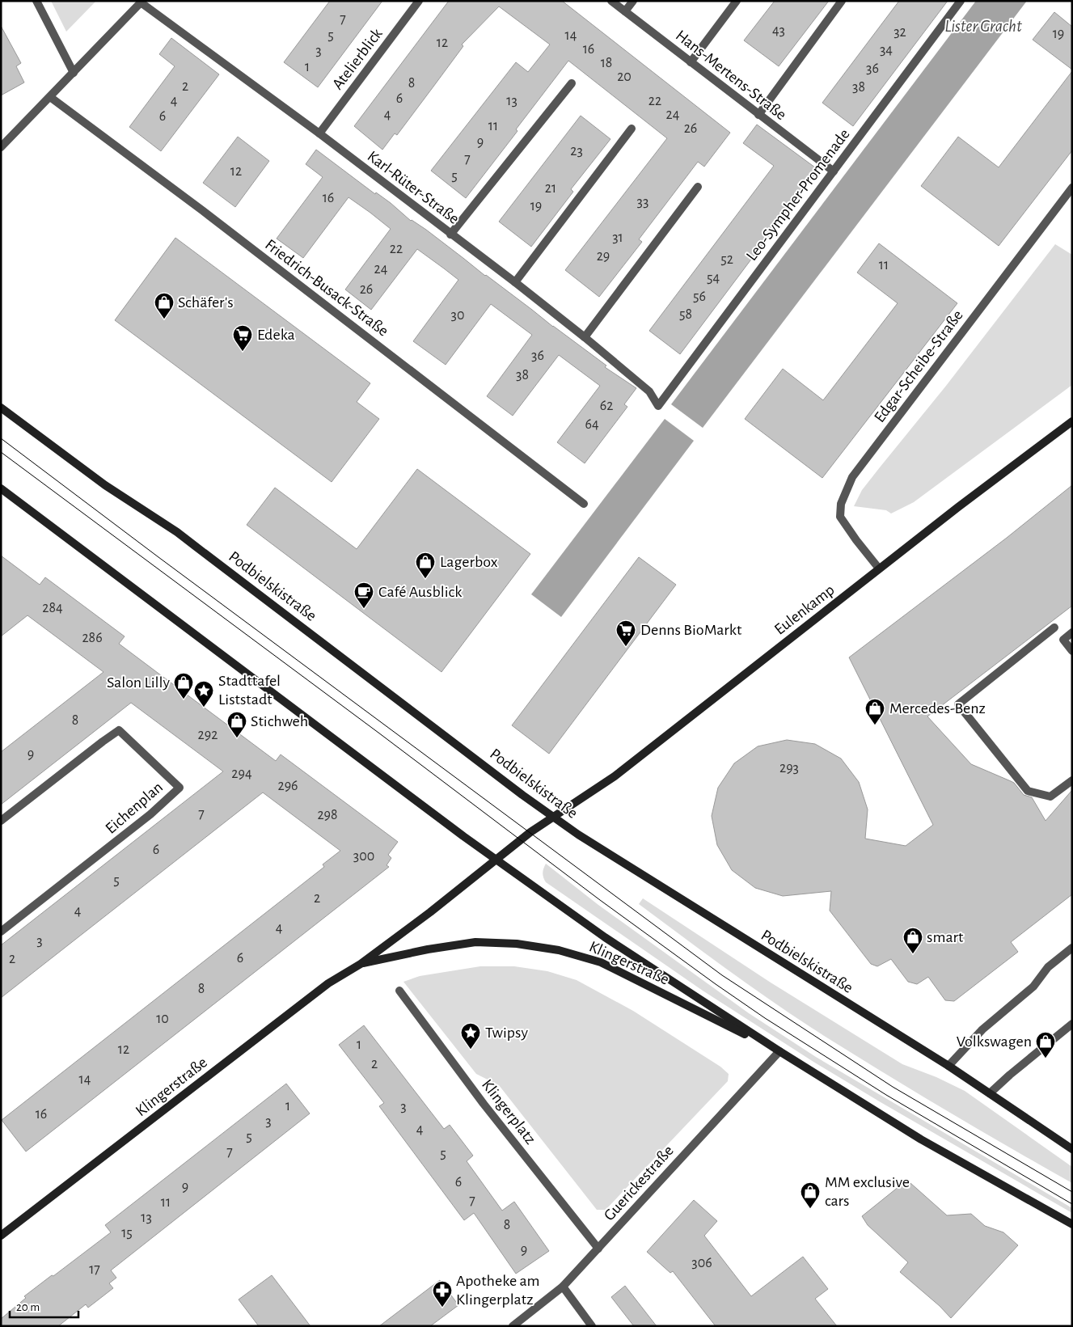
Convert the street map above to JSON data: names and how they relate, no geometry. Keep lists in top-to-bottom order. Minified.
{"streets":{"main road":["Podbielskistraße","Eulenkamp","Klingerstraße"],"street":["Atelierblick","Hans-Mertens-Straße","Karl-Rüter-Straße","Leo-Sympher-Promenade","Friedrich-Busack-Straße","Edgar-Scheibe-Straße","Eichenplan","Klingerplatz","Guerickestraße"]},"crossings":[["Atelierblick","Karl-Rüter-Straße"],["Hans-Mertens-Straße","Leo-Sympher-Promenade"],["Karl-Rüter-Straße","Leo-Sympher-Promenade"],["Edgar-Scheibe-Straße","Eulenkamp"],["Podbielskistraße","Eulenkamp"],["Podbielskistraße","Klingerstraße"],["Eulenkamp","Klingerstraße"],["Klingerstraße","Guerickestraße"],["Klingerplatz","Guerickestraße"]],"water":["Lister Gracht"],"places":{"shop":["Schäfer's","Lagerbox","Salon Lilly","Mercedes-Benz","Stichweh","smart","Volkswagen","MM exclusive cars"],"supermarket":["Edeka","Denns BioMarkt"],"cafe":["Café Ausblick"],"place":["Stadttafel Liststadt","Twipsy"],"pharmacy":["Apotheke am Klingerplatz"]},"house_numbers":["7","43","32","19","5","14","12","16","34","3","18","1","36","20","8","2","38","6","4","13","22","4","24","6","11","26","9","23","7","12","5","21","16","33","19","31","22","29","52","11","24","54","26","56","58","30","36","38","62","64","284","286","8","292","9","293","294","296","7","298","6","300","5","2","4","4","3","6","2","8","10","1","12","2","14","1","3","16","3","4","5","7","5","6","9","7","11","13","8","15","9","306","17"],"scale_bar":"20 m"}
